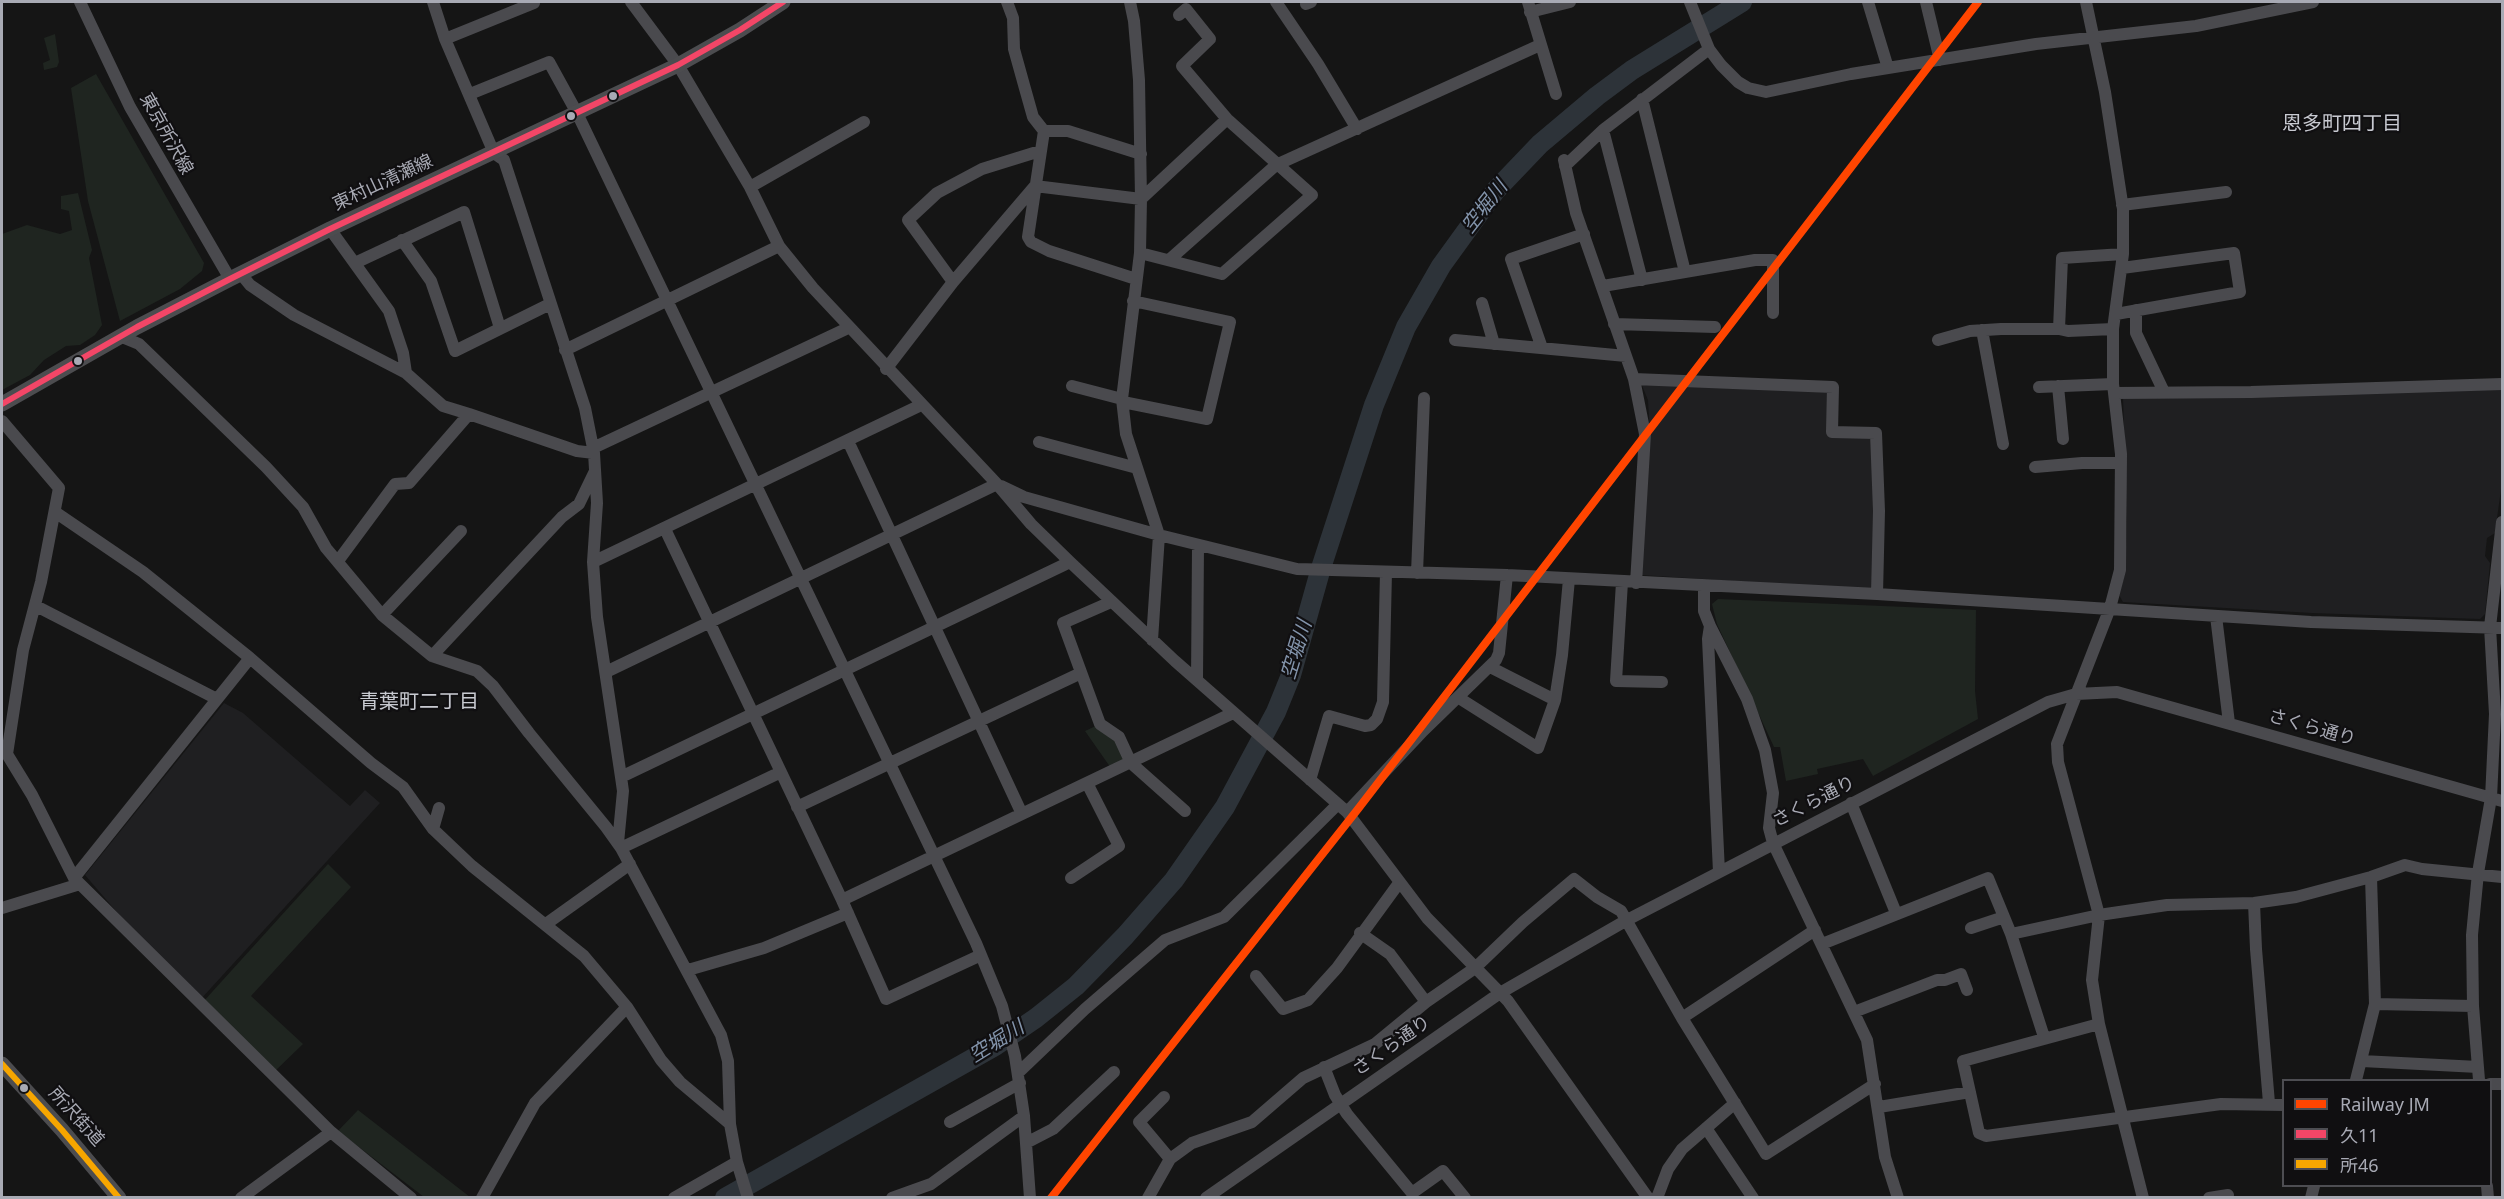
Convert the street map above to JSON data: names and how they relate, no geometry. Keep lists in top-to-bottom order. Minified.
{"streets":{"main road":["東村山清瀬線","所沢街道"],"street":["東京所沢線","さくら通り"]},"crossings":[["東京所沢線","東村山清瀬線"]],"districts":["恩多町四丁目","青葉町二丁目"],"water":["空堀川"],"lines":["rail line JM","transit line 久11","transit line 所46"],"legend":["Railway JM","久11","所46"]}
